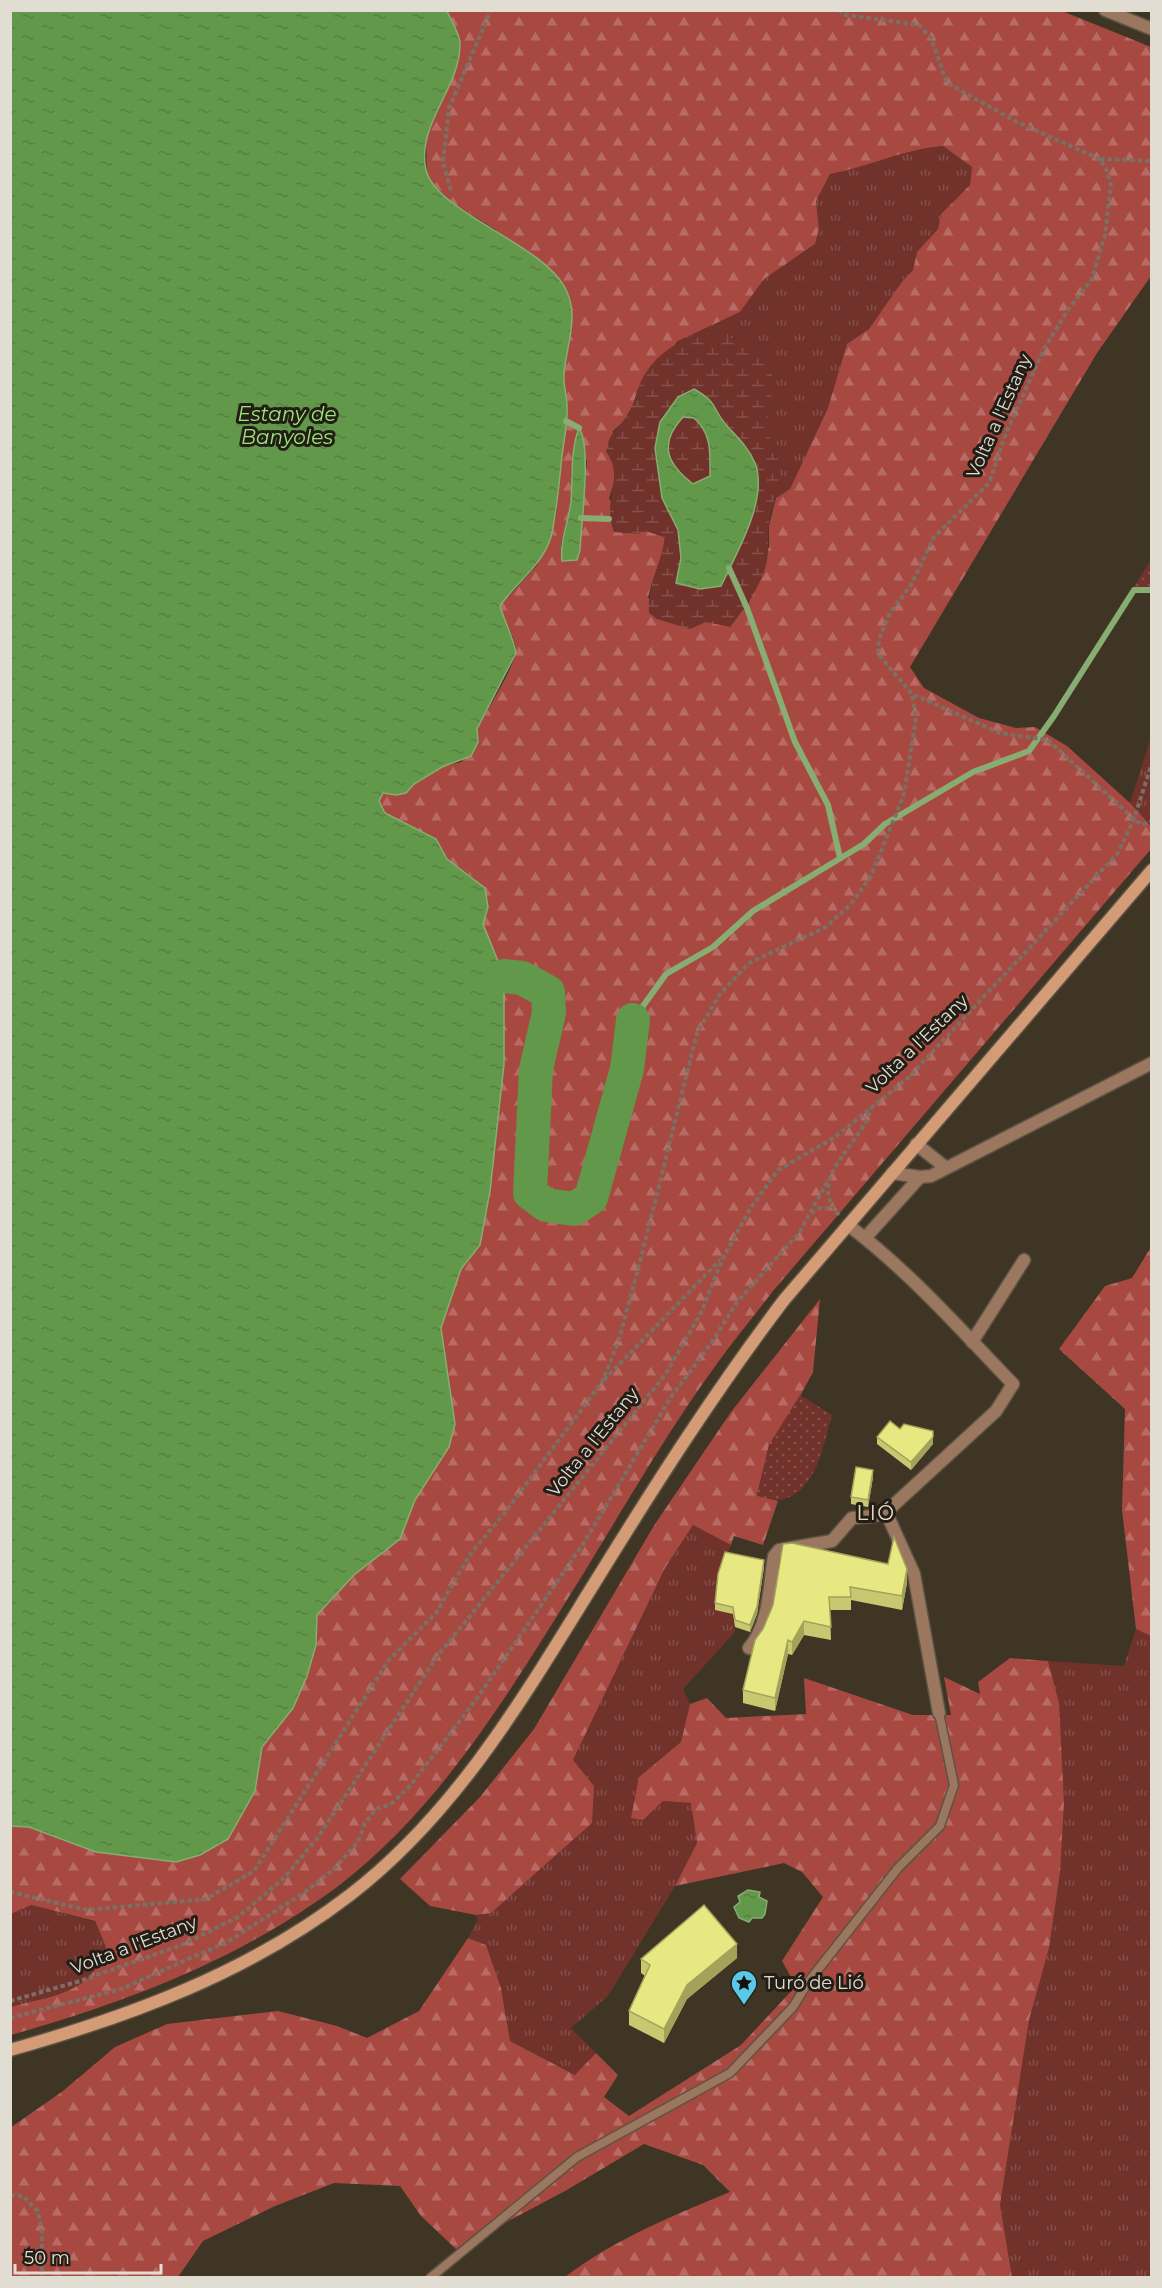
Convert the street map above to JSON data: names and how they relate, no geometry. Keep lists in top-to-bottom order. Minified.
{"streets":{"path":["Volta a l'Estany"]},"districts":["LIÓ"],"water":["Estany de Banyoles"],"places":{"place":["Turó de Lió"]},"scale_bar":"50 m"}
